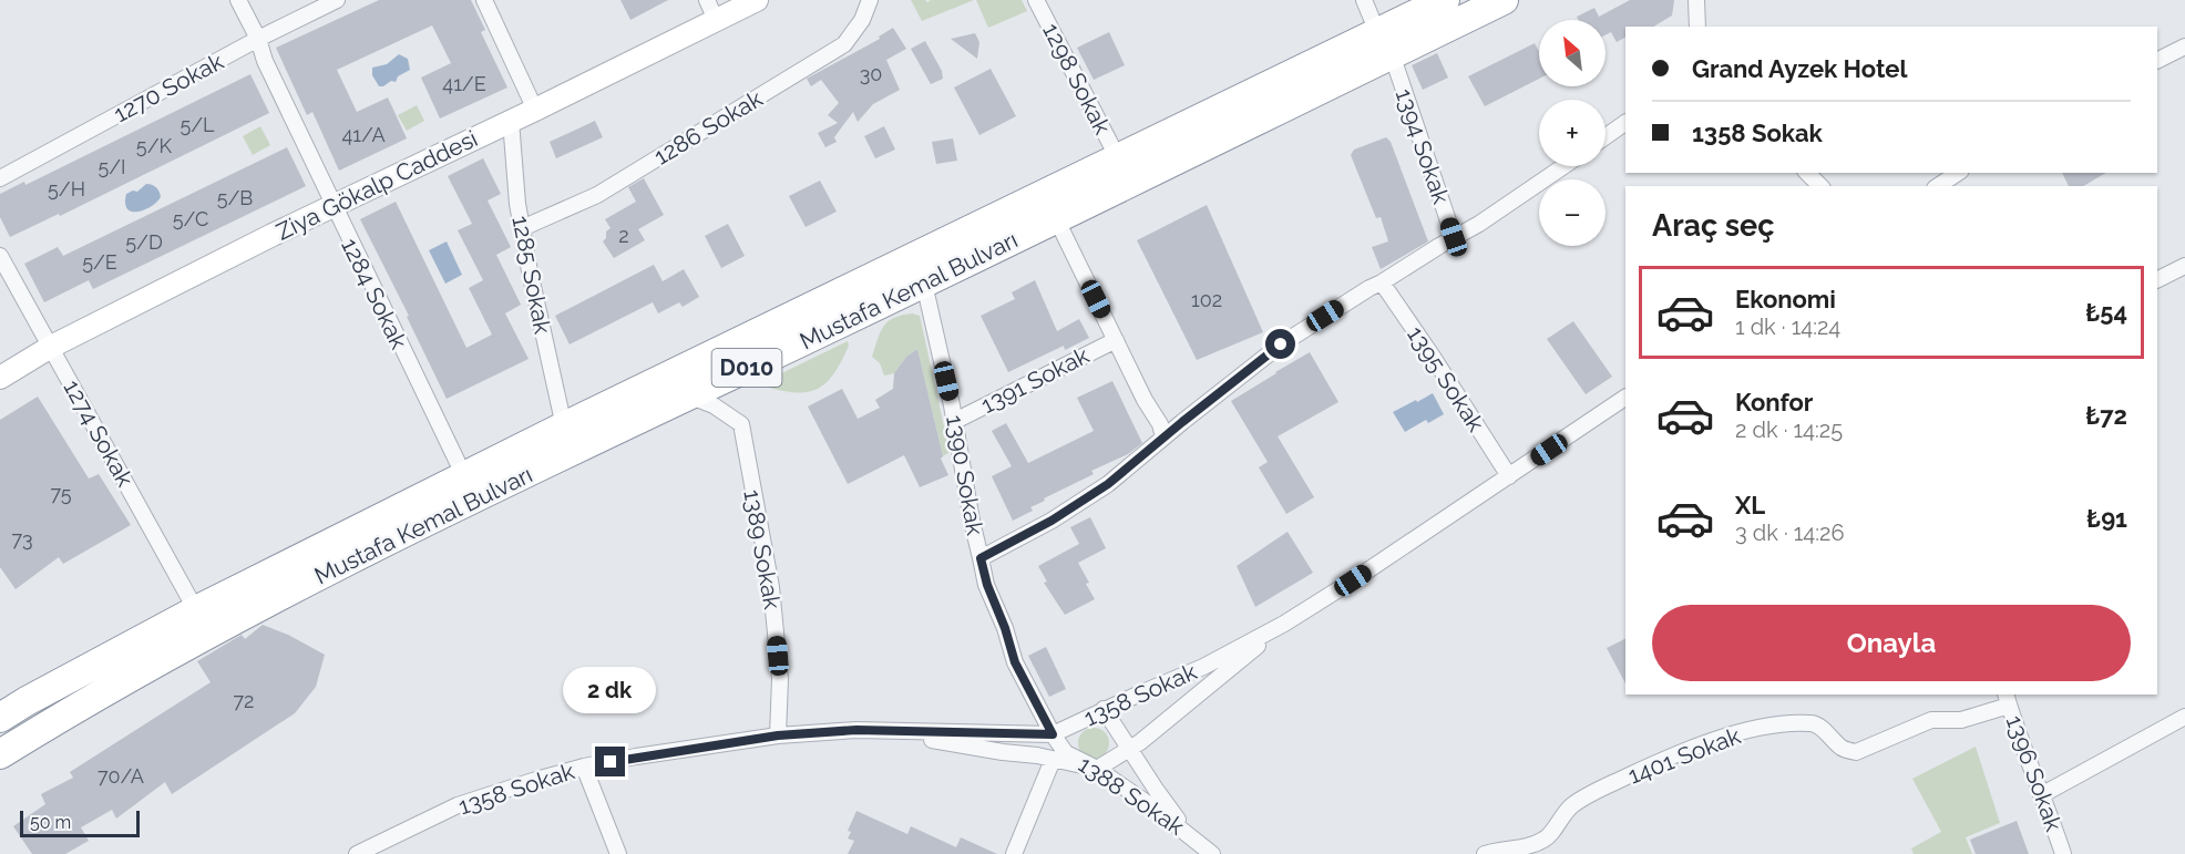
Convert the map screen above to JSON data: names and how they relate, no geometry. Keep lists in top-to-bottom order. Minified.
{"streets":{"highway":["Mustafa Kemal Bulvarı","D010"],"street":["1298 Sokak","1270 Sokak","1286 Sokak","1394 Sokak","Ziya Gökalp Caddesi","1285 Sokak","1284 Sokak","1395 Sokak","1391 Sokak","1274 Sokak","1390 Sokak","1389 Sokak","1358 Sokak","1401 Sokak","1396 Sokak","1388 Sokak"]},"crossings":[["1298 Sokak","Mustafa Kemal Bulvarı"],["1270 Sokak","1284 Sokak"],["1286 Sokak","1285 Sokak"],["1394 Sokak","Mustafa Kemal Bulvarı"],["Ziya Gökalp Caddesi","1285 Sokak"],["Ziya Gökalp Caddesi","1284 Sokak"],["Ziya Gökalp Caddesi","1274 Sokak"],["1285 Sokak","Mustafa Kemal Bulvarı"],["Mustafa Kemal Bulvarı","1284 Sokak"],["Mustafa Kemal Bulvarı","1274 Sokak"],["Mustafa Kemal Bulvarı","1390 Sokak"],["Mustafa Kemal Bulvarı","1389 Sokak"],["1395 Sokak","1358 Sokak"],["1391 Sokak","1390 Sokak"],["1390 Sokak","1358 Sokak"],["1390 Sokak","1388 Sokak"],["1389 Sokak","1358 Sokak"],["1358 Sokak","1388 Sokak"],["1401 Sokak","1396 Sokak"]],"house_numbers":["30","41/E","5/L","41/A","5/K","5/I","5/H","5/B","5/C","2","5/D","5/E","102","75","73","72","70/A"],"scale_bar":"50 m","north":"top left","page":{"map_buttons":["+","−"],"banner":["Grand Ayzek Hotel","1358 Sokak"],"heading":"Araç seç","list":[{"name":"Ekonomi","note":"1 dk · 14:24","value":"₺54"},{"name":"Konfor","note":"2 dk · 14:25","value":"₺72"},{"name":"XL","note":"3 dk · 14:26","value":"₺91"}],"buttons":"Onayla","bubble":"2 dk","scale":"50 m"}}
